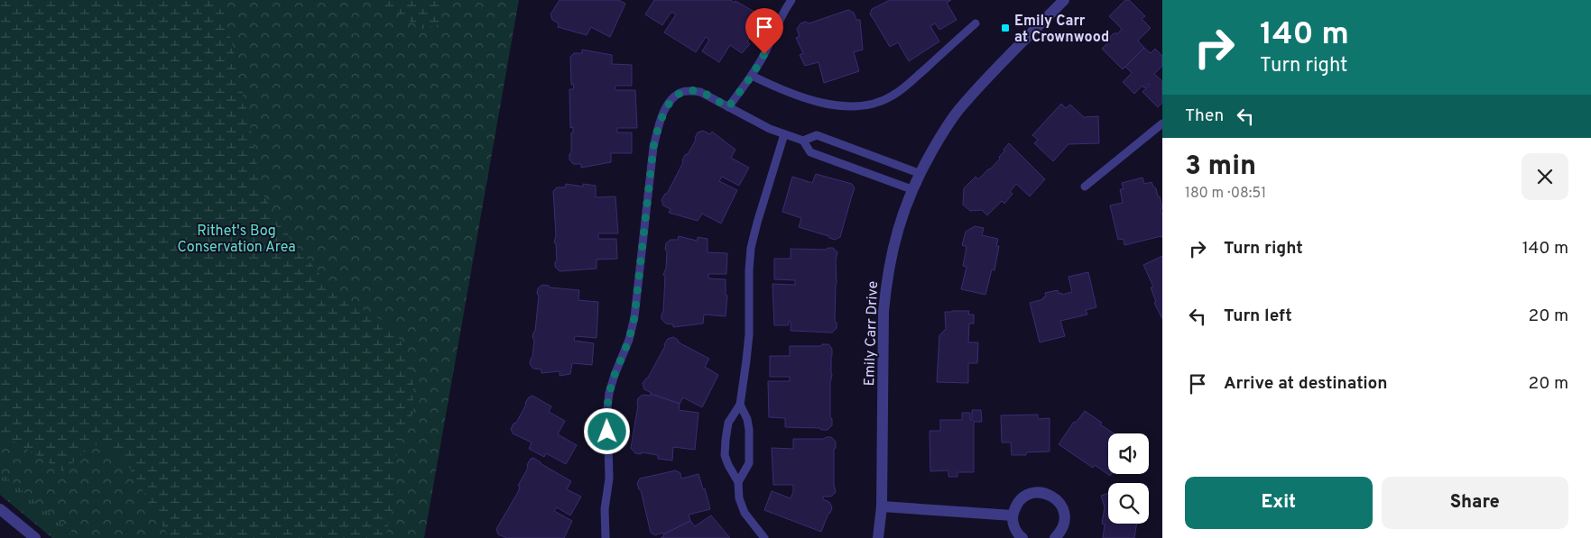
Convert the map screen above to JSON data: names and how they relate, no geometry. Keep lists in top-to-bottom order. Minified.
{"streets":{"street":["Emily Carr Drive"]},"parks":["Rithet's Bog Conservation Area"],"places":{"transit":["Emily Carr at Crownwood"]},"page":{"turn":["140 m","Turn right"],"then":"Then","heading":["3 min","180 m · 08:51"],"list":[{"name":"Turn right","value":"140 m"},{"name":"Turn left","value":"20 m"},{"name":"Arrive at destination","value":"20 m"}],"buttons":["Exit","Share"]}}
